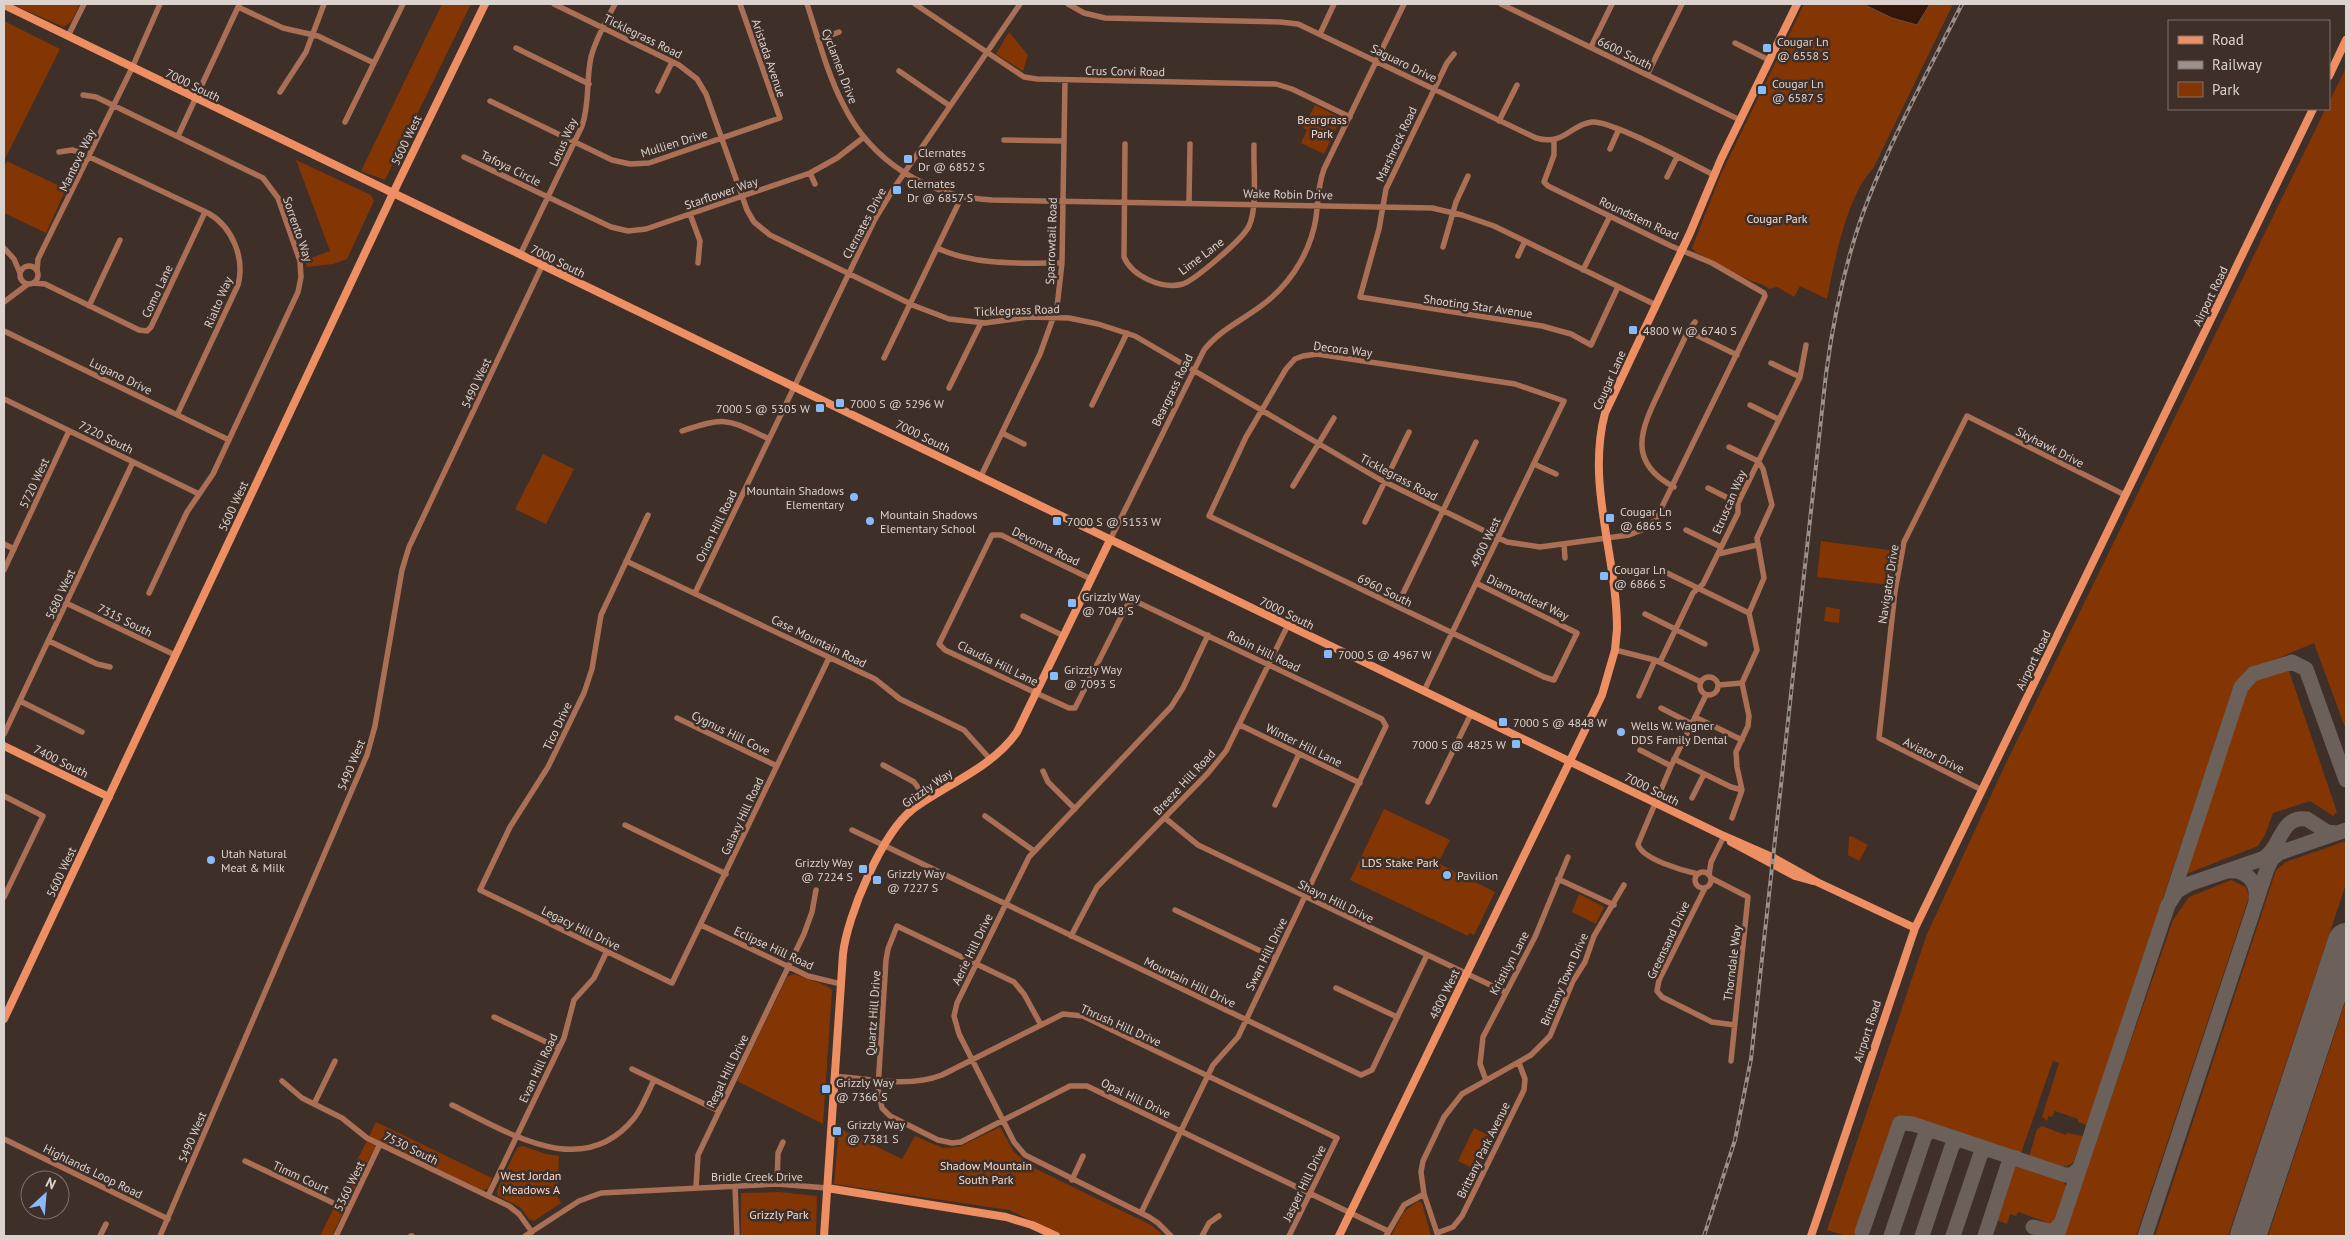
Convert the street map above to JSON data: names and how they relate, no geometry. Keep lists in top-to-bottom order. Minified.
{"streets":{"street":["Ticklegrass Road","6600 South","Aristada Avenue","Saguaro Drive","Cyclamen Drive","Crus Corvi Road","7000 South","5600 West","Lotus Way","Mullien Drive","Marshrock Road","Mantova Way","Tafoya Circle","Starflower Way","Wake Robin Drive","Roundstem Road","Clernates Drive","Sorrento Way","Sparrowtail Road","Lime Lane","Como Lane","Airport Road","Rialto Way","Shooting Star Avenue","Decora Way","Lugano Drive","Cougar Lane","5490 West","Beargrass Road","7220 South","Skyhawk Drive","5720 West","Etruscan Way","Orion Hill Road","4900 West","Devonna Road","Navigator Drive","6960 South","5680 West","Diamondleaf Way","7315 South","Case Mountain Road","Robin Hill Road","Claudia Hill Lane","Tico Drive","Cygnus Hill Cove","Winter Hill Lane","Aviator Drive","7400 South","Breeze Hill Road","Grizzly Way","Galaxy Hill Road","Shayn Hill Drive","Legacy Hill Drive","Greensand Drive","Eclipse Hill Road","Aerie Hill Drive","Swan Hill Drive","Kristilyn Lane","Thorndale Way","Brittany Town Drive","Mountain Hill Drive","4800 West","Quartz Hill Drive","Thrush Hill Drive","Evan Hill Road","Regal Hill Drive","Opal Hill Drive","7530 South","Brittany Park Avenue","Highlands Loop Road","Bridle Creek Drive","Timm Court","Jasper Hill Drive","5360 West"]},"crossings":[["Ticklegrass Road","Lotus Way"],["Ticklegrass Road","Mullien Drive"],["Ticklegrass Road","Starflower Way"],["Ticklegrass Road","Roundstem Road"],["Ticklegrass Road","Clernates Drive"],["Ticklegrass Road","Sparrowtail Road"],["Ticklegrass Road","Decora Way"],["Ticklegrass Road","Cougar Lane"],["Ticklegrass Road","Beargrass Road"],["Ticklegrass Road","4900 West"],["6600 South","Cougar Lane"],["Aristada Avenue","Mullien Drive"],["Saguaro Drive","Marshrock Road"],["Saguaro Drive","Roundstem Road"],["Saguaro Drive","Beargrass Road"],["Cyclamen Drive","Starflower Way"],["Cyclamen Drive","Wake Robin Drive"],["Cyclamen Drive","Clernates Drive"],["Crus Corvi Road","Clernates Drive"],["Crus Corvi Road","Sparrowtail Road"],["Crus Corvi Road","Beargrass Road"],["7000 South","5600 West"],["7000 South","Lotus Way"],["7000 South","Mantova Way"],["7000 South","Clernates Drive"],["7000 South","Sparrowtail Road"],["7000 South","Airport Road"],["7000 South","Cougar Lane"],["7000 South","5490 West"],["7000 South","Beargrass Road"],["7000 South","Orion Hill Road"],["7000 South","4900 West"],["7000 South","Breeze Hill Road"],["7000 South","Grizzly Way"],["7000 South","Greensand Drive"],["7000 South","4800 West"],["5600 West","7315 South"],["5600 West","7400 South"],["Lotus Way","Mullien Drive"],["Lotus Way","Tafoya Circle"],["Lotus Way","Starflower Way"],["Marshrock Road","Wake Robin Drive"],["Marshrock Road","Shooting Star Avenue"],["Mantova Way","Sorrento Way"],["Mantova Way","Como Lane"],["Mantova Way","Rialto Way"],["Tafoya Circle","Starflower Way"],["Wake Robin Drive","Clernates Drive"],["Wake Robin Drive","Sparrowtail Road"],["Wake Robin Drive","Lime Lane"],["Wake Robin Drive","Shooting Star Avenue"],["Wake Robin Drive","Cougar Lane"],["Wake Robin Drive","Beargrass Road"],["Roundstem Road","Cougar Lane"],["Clernates Drive","Orion Hill Road"],["Sorrento Way","Lugano Drive"],["Sorrento Way","7220 South"],["Como Lane","Rialto Way"],["Airport Road","Skyhawk Drive"],["Airport Road","Aviator Drive"],["Rialto Way","Lugano Drive"],["Decora Way","4900 West"],["Decora Way","6960 South"],["Cougar Lane","4800 West"],["5490 West","Highlands Loop Road"],["Beargrass Road","Grizzly Way"],["7220 South","5720 West"],["7220 South","5680 West"],["Skyhawk Drive","Navigator Drive"],["Orion Hill Road","Case Mountain Road"],["4900 West","6960 South"],["4900 West","Diamondleaf Way"],["Devonna Road","Claudia Hill Lane"],["Devonna Road","Grizzly Way"],["Navigator Drive","Aviator Drive"],["6960 South","Diamondleaf Way"],["5680 West","7315 South"],["Case Mountain Road","Tico Drive"],["Case Mountain Road","Grizzly Way"],["Case Mountain Road","Galaxy Hill Road"],["Robin Hill Road","Claudia Hill Lane"],["Robin Hill Road","Breeze Hill Road"],["Robin Hill Road","Aerie Hill Drive"],["Robin Hill Road","Swan Hill Drive"],["Claudia Hill Lane","Grizzly Way"],["Tico Drive","Legacy Hill Drive"],["Cygnus Hill Cove","Galaxy Hill Road"],["Winter Hill Lane","Breeze Hill Road"],["Winter Hill Lane","Swan Hill Drive"],["Breeze Hill Road","Shayn Hill Drive"],["Breeze Hill Road","Mountain Hill Drive"],["Grizzly Way","Eclipse Hill Road"],["Grizzly Way","Mountain Hill Drive"],["Grizzly Way","Thrush Hill Drive"],["Grizzly Way","Bridle Creek Drive"],["Galaxy Hill Road","Legacy Hill Drive"],["Galaxy Hill Road","Eclipse Hill Road"],["Shayn Hill Drive","Swan Hill Drive"],["Shayn Hill Drive","Kristilyn Lane"],["Shayn Hill Drive","Mountain Hill Drive"],["Shayn Hill Drive","4800 West"],["Legacy Hill Drive","Evan Hill Road"],["Greensand Drive","Thorndale Way"],["Eclipse Hill Road","Regal Hill Drive"],["Aerie Hill Drive","Swan Hill Drive"],["Aerie Hill Drive","Mountain Hill Drive"],["Aerie Hill Drive","Quartz Hill Drive"],["Aerie Hill Drive","Thrush Hill Drive"],["Aerie Hill Drive","Opal Hill Drive"],["Swan Hill Drive","Mountain Hill Drive"],["Swan Hill Drive","Thrush Hill Drive"],["Swan Hill Drive","Opal Hill Drive"],["Kristilyn Lane","Brittany Town Drive"],["Brittany Town Drive","Brittany Park Avenue"],["4800 West","Opal Hill Drive"],["Quartz Hill Drive","Thrush Hill Drive"],["Quartz Hill Drive","Opal Hill Drive"],["Thrush Hill Drive","Jasper Hill Drive"],["Evan Hill Road","7530 South"],["Regal Hill Drive","Bridle Creek Drive"],["Opal Hill Drive","Jasper Hill Drive"],["7530 South","Bridle Creek Drive"],["7530 South","5360 West"],["Timm Court","5360 West"]],"parks":["Beargrass Park","Cougar Park","LDS Stake Park","Shadow Mountain South Park","West Jordan Meadows A","Grizzly Park"],"places":{"transit":["Cougar Ln @ 6558 S","Cougar Ln @ 6587 S","Clernates Dr @ 6852 S","Clernates Dr @ 6857 S","4800 W @ 6740 S","7000 S @ 5296 W","7000 S @ 5305 W","Cougar Ln @ 6865 S","7000 S @ 5153 W","Cougar Ln @ 6866 S","Grizzly Way @ 7048 S","7000 S @ 4967 W","Grizzly Way @ 7093 S","7000 S @ 4848 W","7000 S @ 4825 W","Grizzly Way @ 7224 S","Grizzly Way @ 7227 S","Grizzly Way @ 7366 S","Grizzly Way @ 7381 S"],"other":["Mountain Shadows Elementary","Mountain Shadows Elementary School","Wells W. Wagner DDS Family Dental","Utah Natural Meat & Milk","Pavilion"]},"legend":["Road","Railway","Park"],"north":"top right"}
